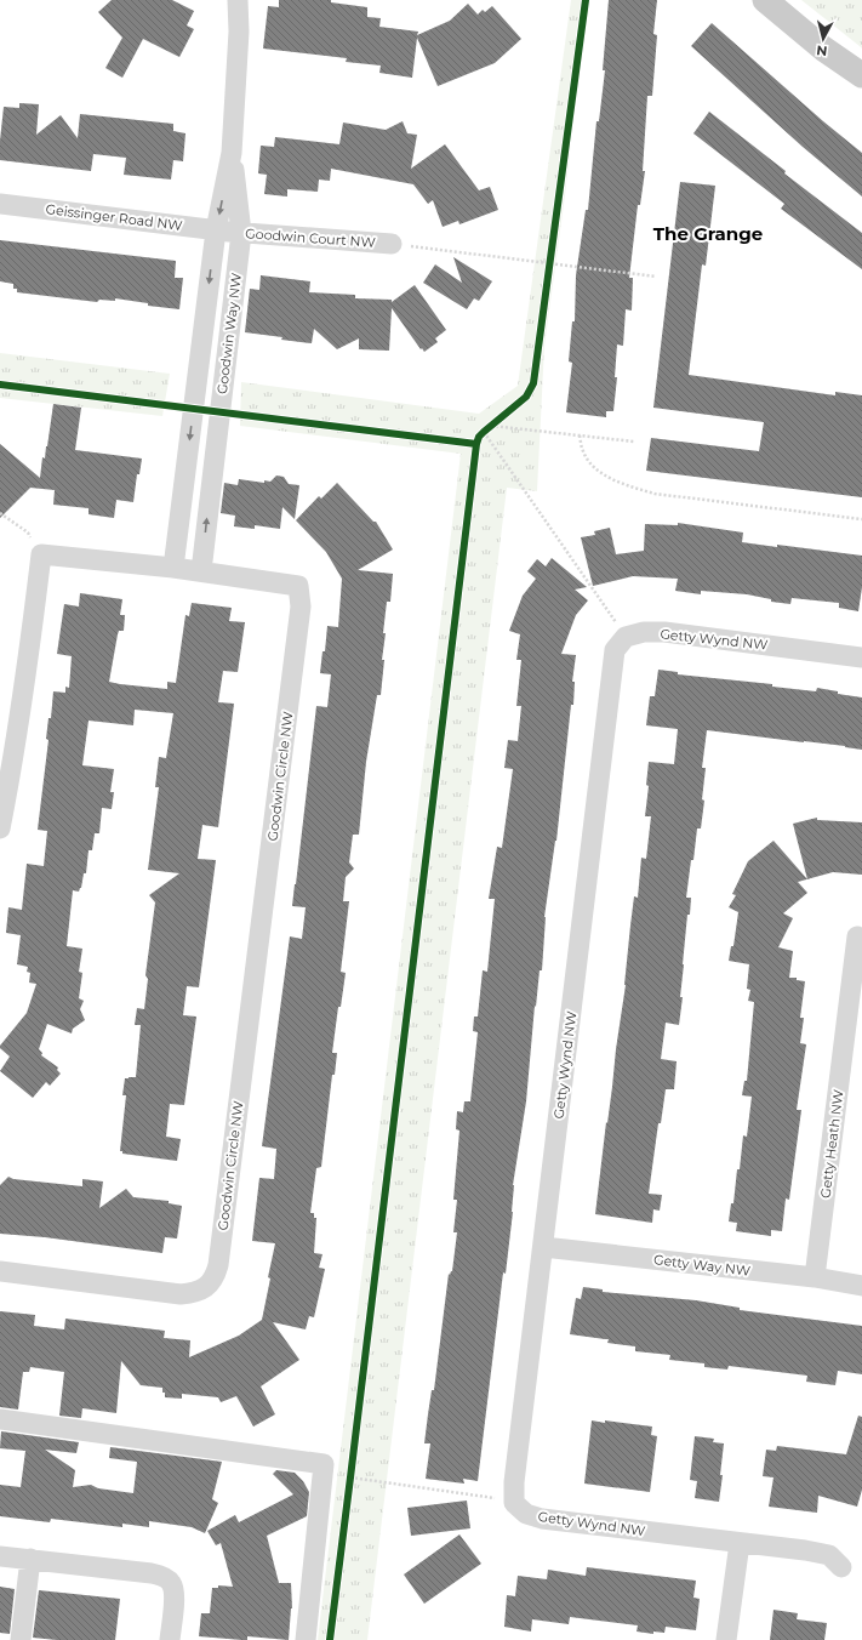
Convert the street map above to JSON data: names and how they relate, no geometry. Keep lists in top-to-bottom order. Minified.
{"streets":{"street":["Geissinger Road NW","Goodwin Court NW","Goodwin Way NW","Getty Wynd NW","Goodwin Circle NW","Getty Heath NW","Getty Way NW"]},"crossings":[["Geissinger Road NW","Goodwin Court NW"],["Geissinger Road NW","Goodwin Way NW"],["Goodwin Court NW","Goodwin Way NW"],["Goodwin Way NW","Goodwin Circle NW"],["Getty Wynd NW","Getty Way NW"],["Getty Heath NW","Getty Way NW"]],"districts":["The Grange"],"north":"bottom"}
